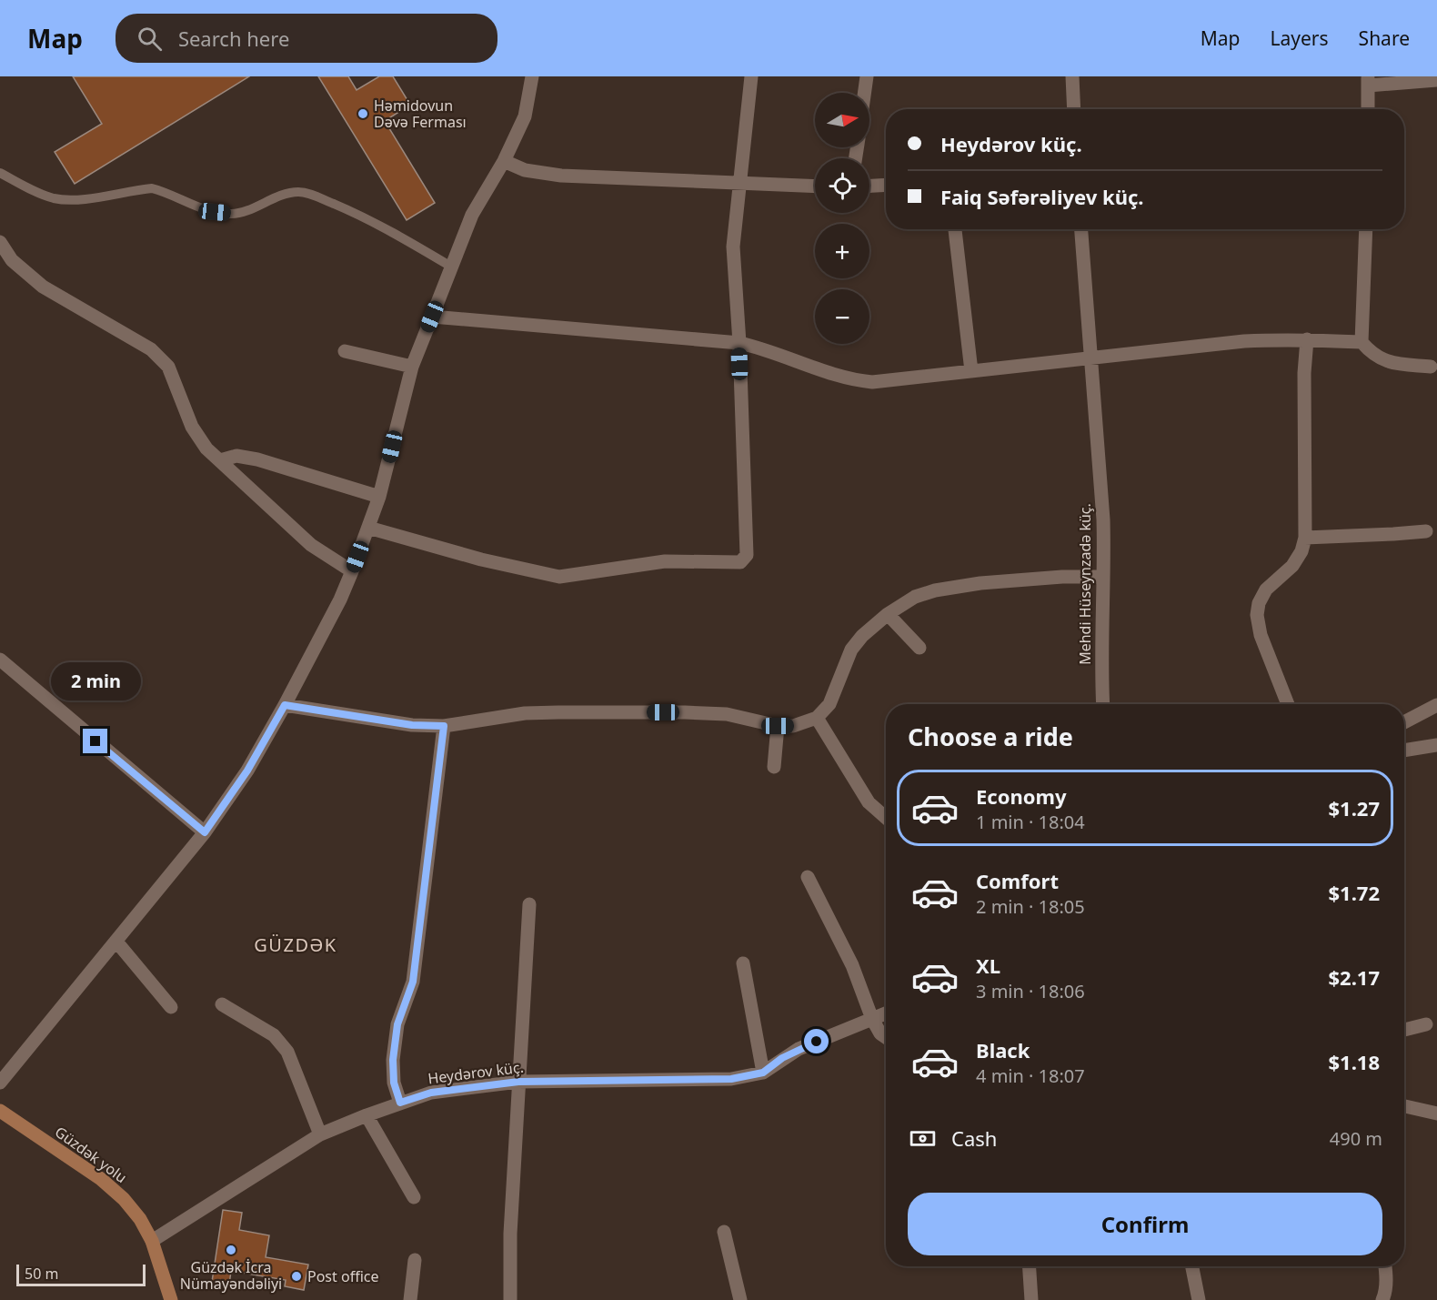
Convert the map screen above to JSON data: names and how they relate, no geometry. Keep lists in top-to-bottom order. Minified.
{"streets":{"street":["Mehdi Hüseynzadə küç.","Heydərov küç.","Güzdək yolu"]},"crossings":[["Heydərov küç.","Güzdək yolu"]],"districts":["GÜZDƏK"],"places":["Həmidovun Dəvə Ferması","Güzdək İcra Nümayəndəliyi","Post office"],"scale_bar":"50 m","north":"right","page":{"header":"Map","search":"Search here","nav":["Map","Layers","Share"],"map_buttons":["+","−"],"banner":["Heydərov küç.","Faiq Səfərəliyev küç."],"bubble":"2 min","heading":"Choose a ride","list":[{"name":"Economy","note":"1 min · 18:04","value":"$1.27"},{"name":"Comfort","note":"2 min · 18:05","value":"$1.72"},{"name":"XL","note":"3 min · 18:06","value":"$2.17"},{"name":"Black","note":"4 min · 18:07","value":"$1.18"}],"pay":["Cash","490 m"],"buttons":"Confirm","scale":"50 m"}}
